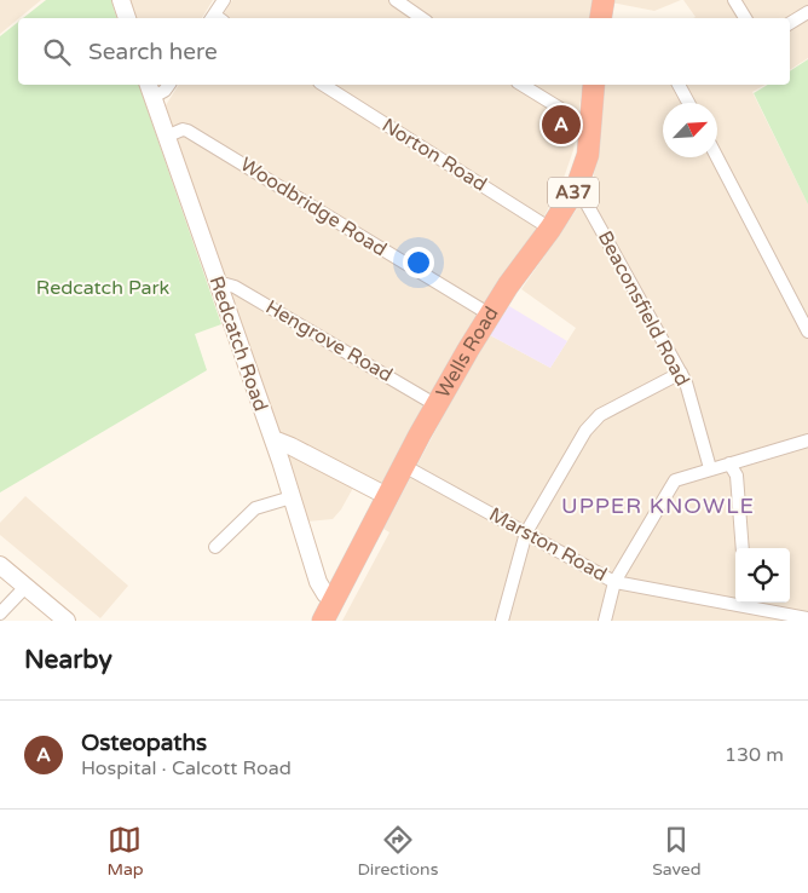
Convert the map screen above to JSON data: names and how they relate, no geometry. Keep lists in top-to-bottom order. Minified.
{"streets":{"highway":["A37","Wells Road"],"main road":["Redcatch Road"],"street":["Norton Road","Woodbridge Road","Beaconsfield Road","Hengrove Road","Marston Road"]},"crossings":[["Norton Road","Wells Road"],["Woodbridge Road","Redcatch Road"],["Woodbridge Road","Wells Road"],["Beaconsfield Road","Wells Road"],["Hengrove Road","Redcatch Road"],["Hengrove Road","Wells Road"],["Redcatch Road","Wells Road"],["Wells Road","Marston Road"]],"districts":["UPPER KNOWLE"],"parks":["Redcatch Park"],"north":"top right","page":{"search":"Search here","pins":"A","heading":"Nearby","list":[{"mark":"A","name":"Osteopaths","note":"Hospital · Calcott Road","value":"130 m"}],"nav":["Map","Directions","Saved"]}}
